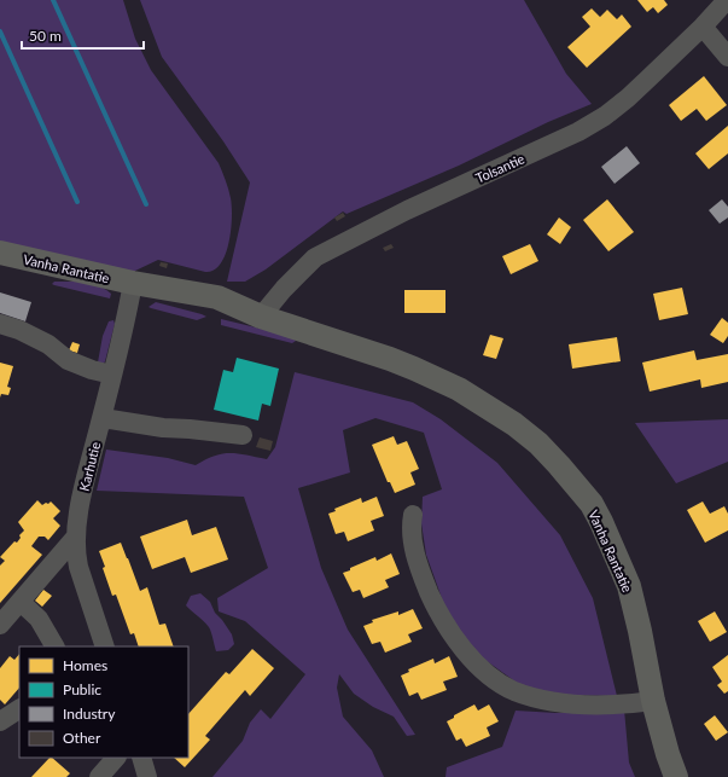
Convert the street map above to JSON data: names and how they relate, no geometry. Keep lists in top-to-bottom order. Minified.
{"streets":{"main road":["Vanha Rantatie"],"street":["Tolsantie","Karhutie"]},"crossings":[["Tolsantie","Vanha Rantatie"],["Vanha Rantatie","Karhutie"]],"legend":["Homes","Public","Industry","Other"],"scale_bar":"50 m"}
